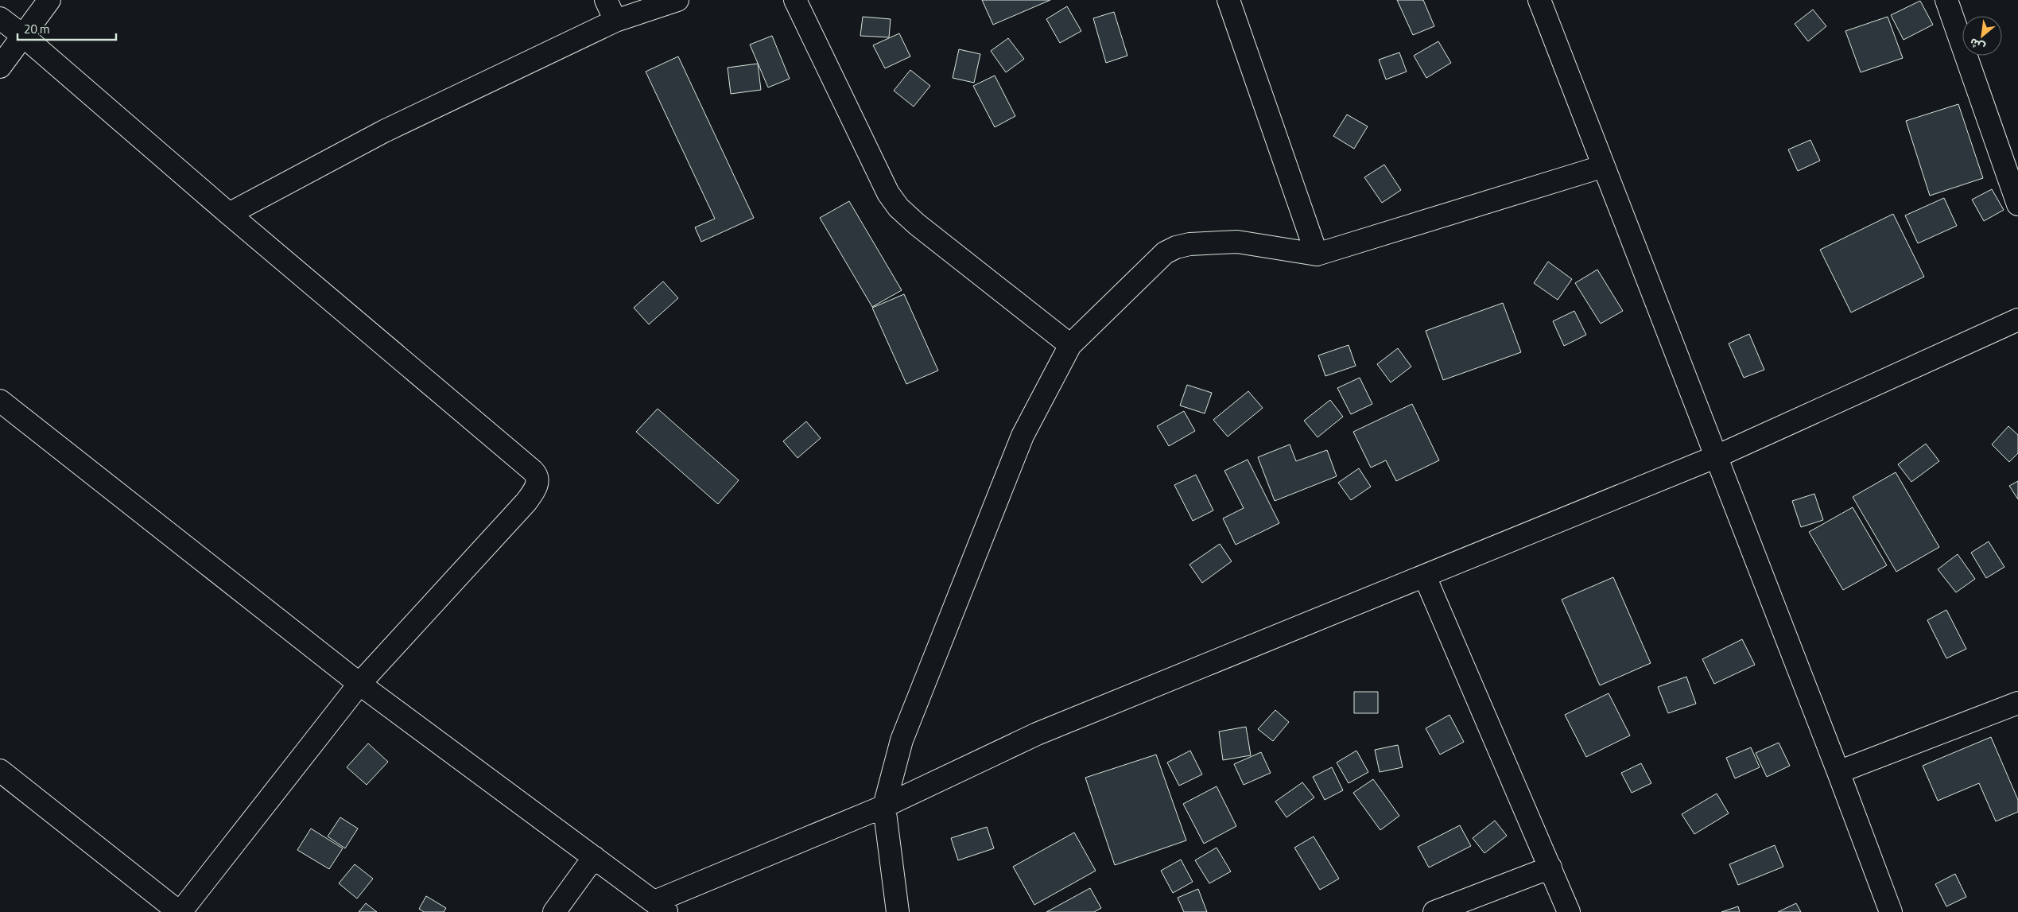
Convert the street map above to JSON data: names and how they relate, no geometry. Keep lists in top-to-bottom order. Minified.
{"scale_bar":"20 m","north":"bottom left"}
